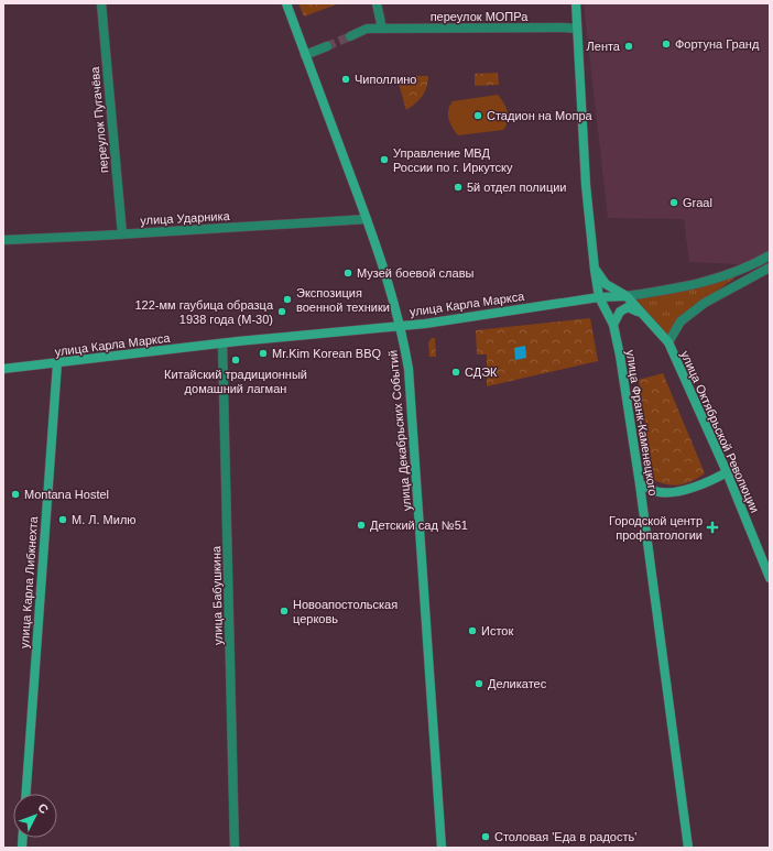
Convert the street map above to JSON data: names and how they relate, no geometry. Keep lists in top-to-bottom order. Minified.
{"streets":{"main road":["улица Карла Маркса","улица Франк-Каменецкого","улица Декабрьских Событий","улица Октябрьской Революции","улица Карла Либкнехта"],"street":["переулок МОПРа","переулок Пугачёва","улица Ударника","улица Бабушкина"]},"crossings":[["переулок МОПРа","улица Франк-Каменецкого"],["переулок Пугачёва","улица Ударника"],["улица Ударника","улица Декабрьских Событий"],["улица Карла Маркса","улица Франк-Каменецкого"],["улица Карла Маркса","улица Декабрьских Событий"],["улица Карла Маркса","улица Октябрьской Революции"],["улица Карла Маркса","улица Карла Либкнехта"],["улица Карла Маркса","улица Бабушкина"],["улица Франк-Каменецкого","улица Октябрьской Революции"]],"places":{"other":["Фортуна Гранд","Лента","Чиполлино","Стадион на Мопра","Управление МВД России по г. Иркутску","5й отдел полиции","Graal","Музей боевой славы","Экспозиция военной техники","122-мм гаубица образца 1938 года (М-30)","Mr.Kim Korean BBQ","Китайский традиционный домашний лагман","СДЭК","Montana Hostel","М. Л. Милю","Детский сад №51","Новоапостольская церковь","Исток","Деликатес","Столовая 'Еда в радость'"],"health":["Городской центр профпатологии"]},"north":"top right"}
